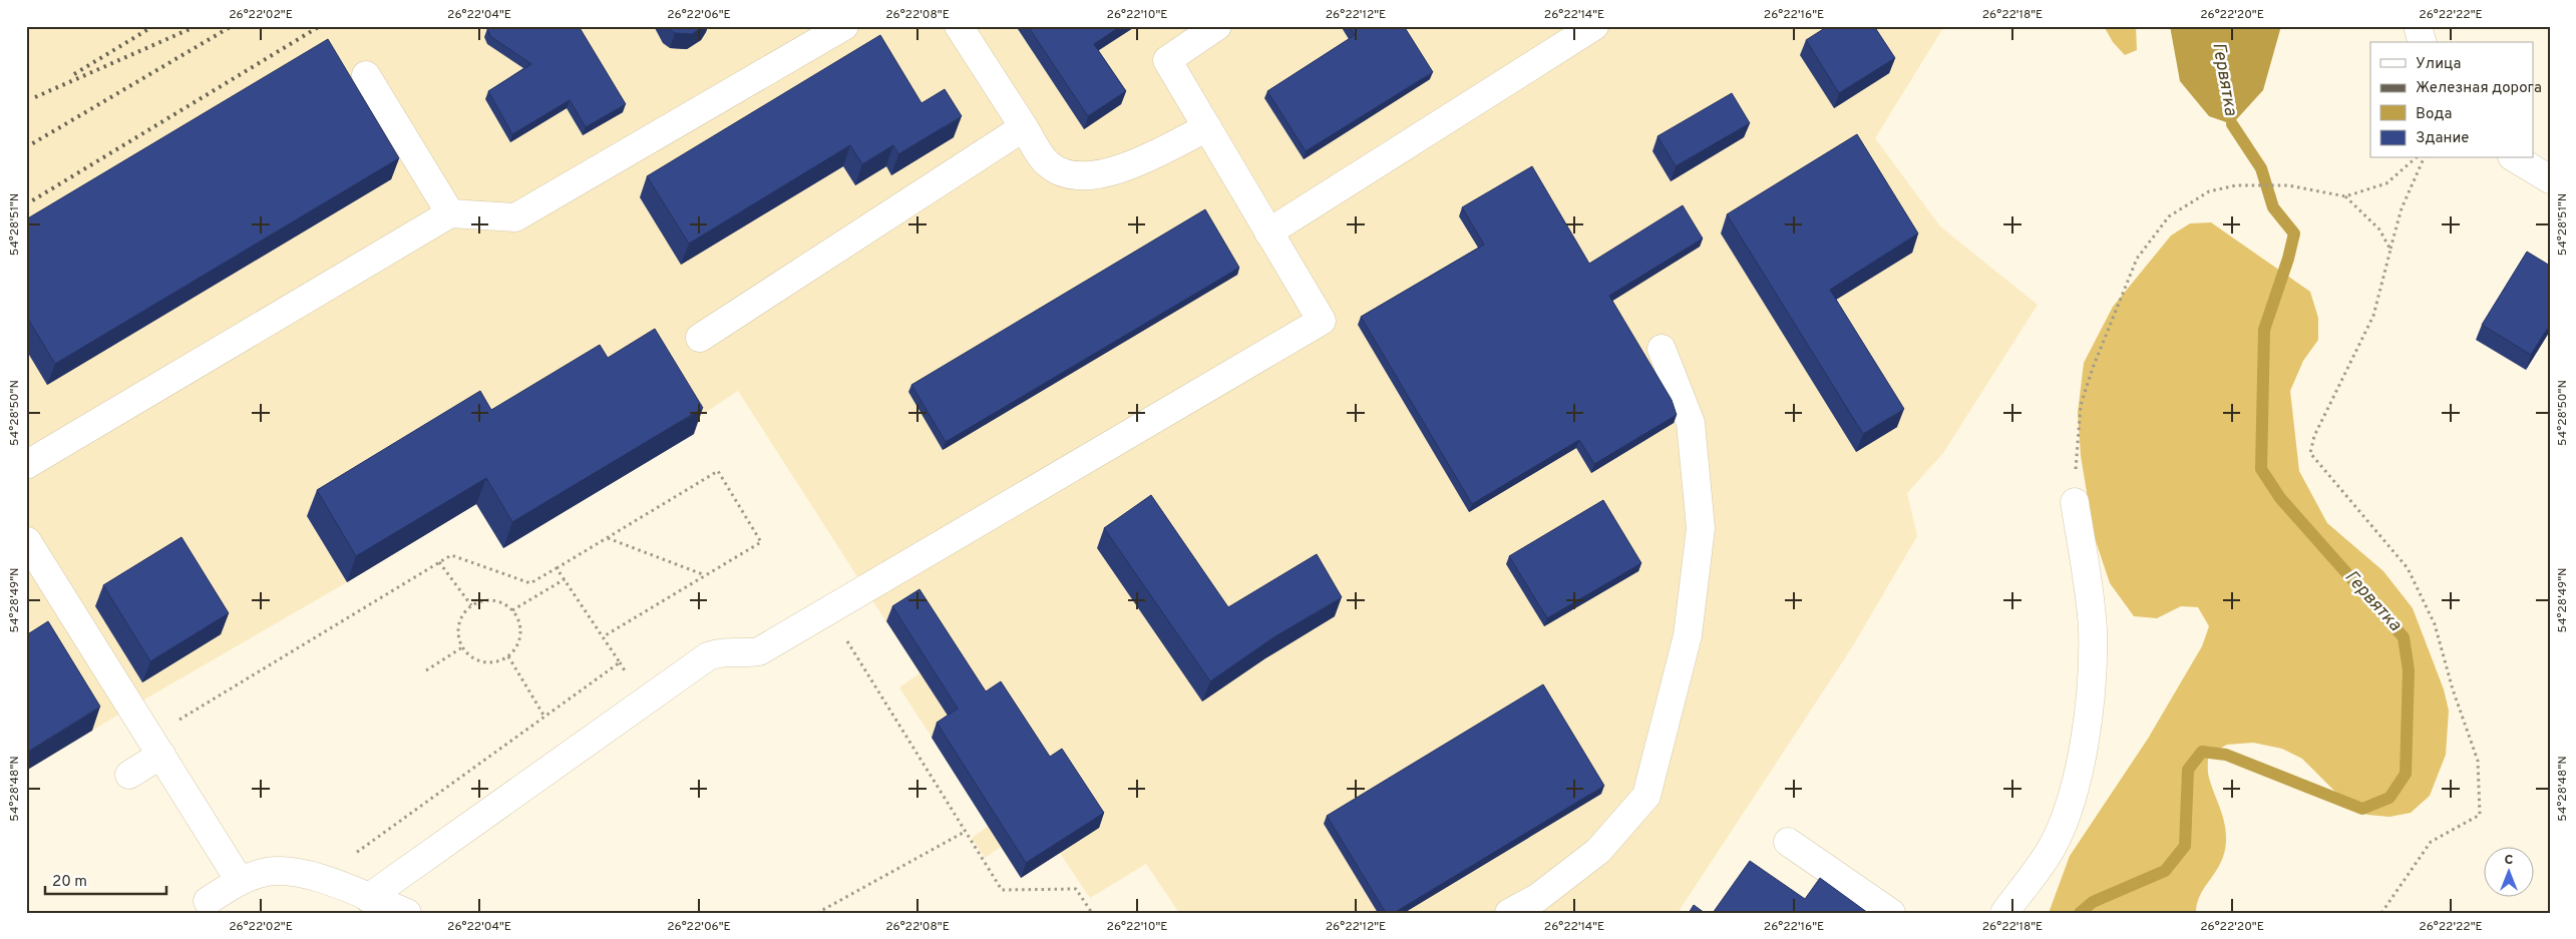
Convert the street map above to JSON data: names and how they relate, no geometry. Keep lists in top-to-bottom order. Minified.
{"water":["Гервятка"],"legend":["Улица","Железная дорога","Вода","Здание"],"scale_bar":"20 m","north":"top","coordinates":["26°22'02\"E","26°22'04\"E","26°22'06\"E","26°22'08\"E","26°22'10\"E","26°22'12\"E","26°22'14\"E","26°22'16\"E","26°22'18\"E","26°22'20\"E","26°22'22\"E","54°28'51\"N","54°28'50\"N","54°28'49\"N","54°28'48\"N"]}
